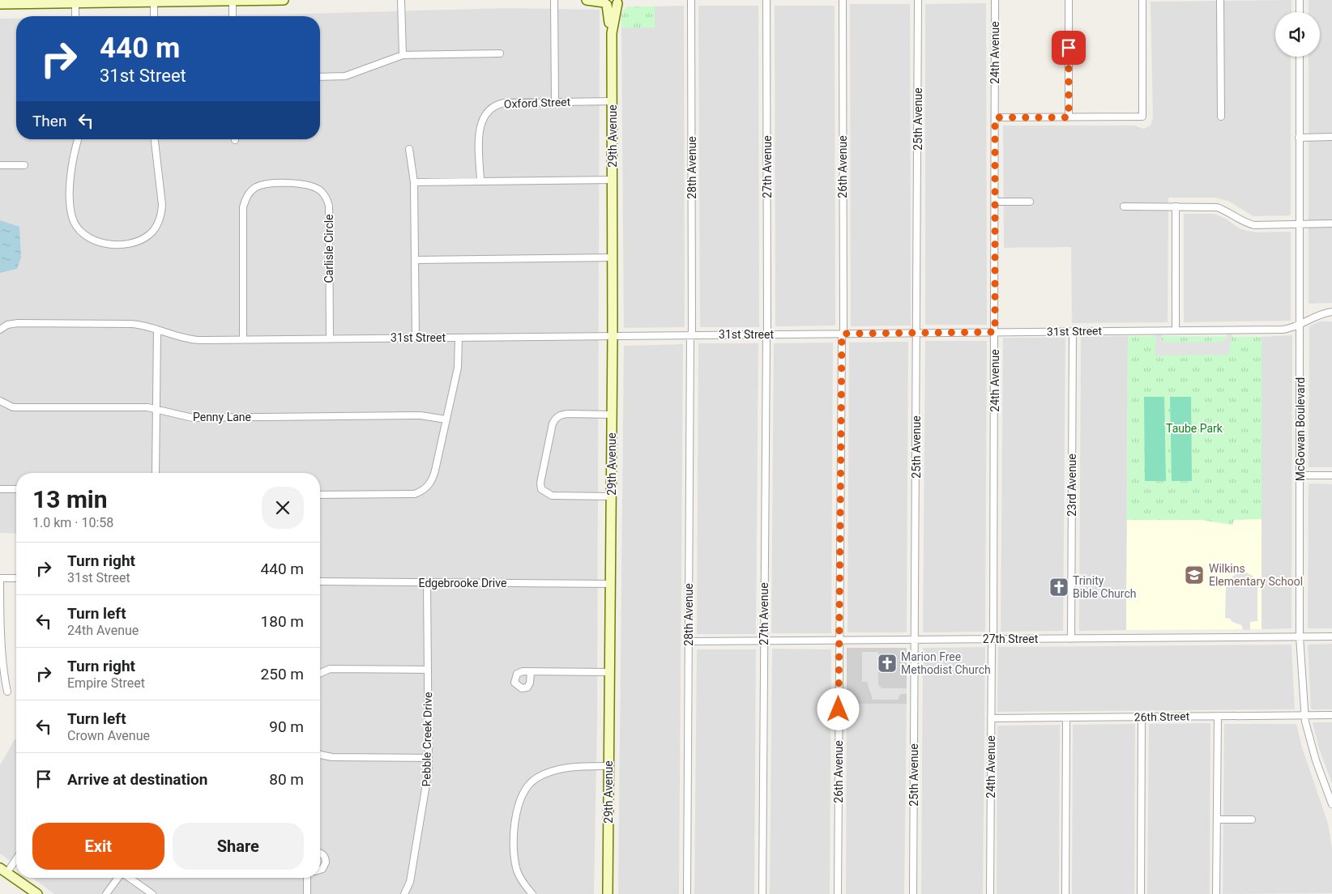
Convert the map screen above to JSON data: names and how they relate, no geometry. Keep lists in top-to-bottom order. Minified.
{"streets":{"street":["24th Avenue","Oxford Street","25th Avenue","29th Avenue","27th Avenue","26th Avenue","28th Avenue","Carlisle Circle","31st Street","Penny Lane","McGowan Boulevard","23rd Avenue","Edgebrooke Drive","27th Street","26th Street","Pebble Creek Drive"]},"crossings":[["24th Avenue","31st Street"],["24th Avenue","27th Street"],["24th Avenue","26th Street"],["Oxford Street","29th Avenue"],["25th Avenue","31st Street"],["25th Avenue","27th Street"],["29th Avenue","31st Street"],["29th Avenue","Edgebrooke Drive"],["27th Avenue","31st Street"],["27th Avenue","27th Street"],["26th Avenue","31st Street"],["26th Avenue","27th Street"],["28th Avenue","31st Street"],["28th Avenue","27th Street"],["Carlisle Circle","31st Street"],["31st Street","McGowan Boulevard"],["31st Street","23rd Avenue"],["McGowan Boulevard","27th Street"],["McGowan Boulevard","26th Street"],["23rd Avenue","27th Street"],["Edgebrooke Drive","Pebble Creek Drive"]],"parks":["Taube Park"],"places":{"school or university":["Wilkins Elementary School"],"church":["Trinity Bible Church","Marion Free Methodist Church"]},"page":{"turn":["440 m","31st Street"],"then":"Then","heading":["13 min","1.0 km · 10:58"],"list":[{"name":"Turn right","note":"31st Street","value":"440 m"},{"name":"Turn left","note":"24th Avenue","value":"180 m"},{"name":"Turn right","note":"Empire Street","value":"250 m"},{"name":"Turn left","note":"Crown Avenue","value":"90 m"},{"name":"Arrive at destination","value":"80 m"}],"buttons":["Exit","Share"]}}
